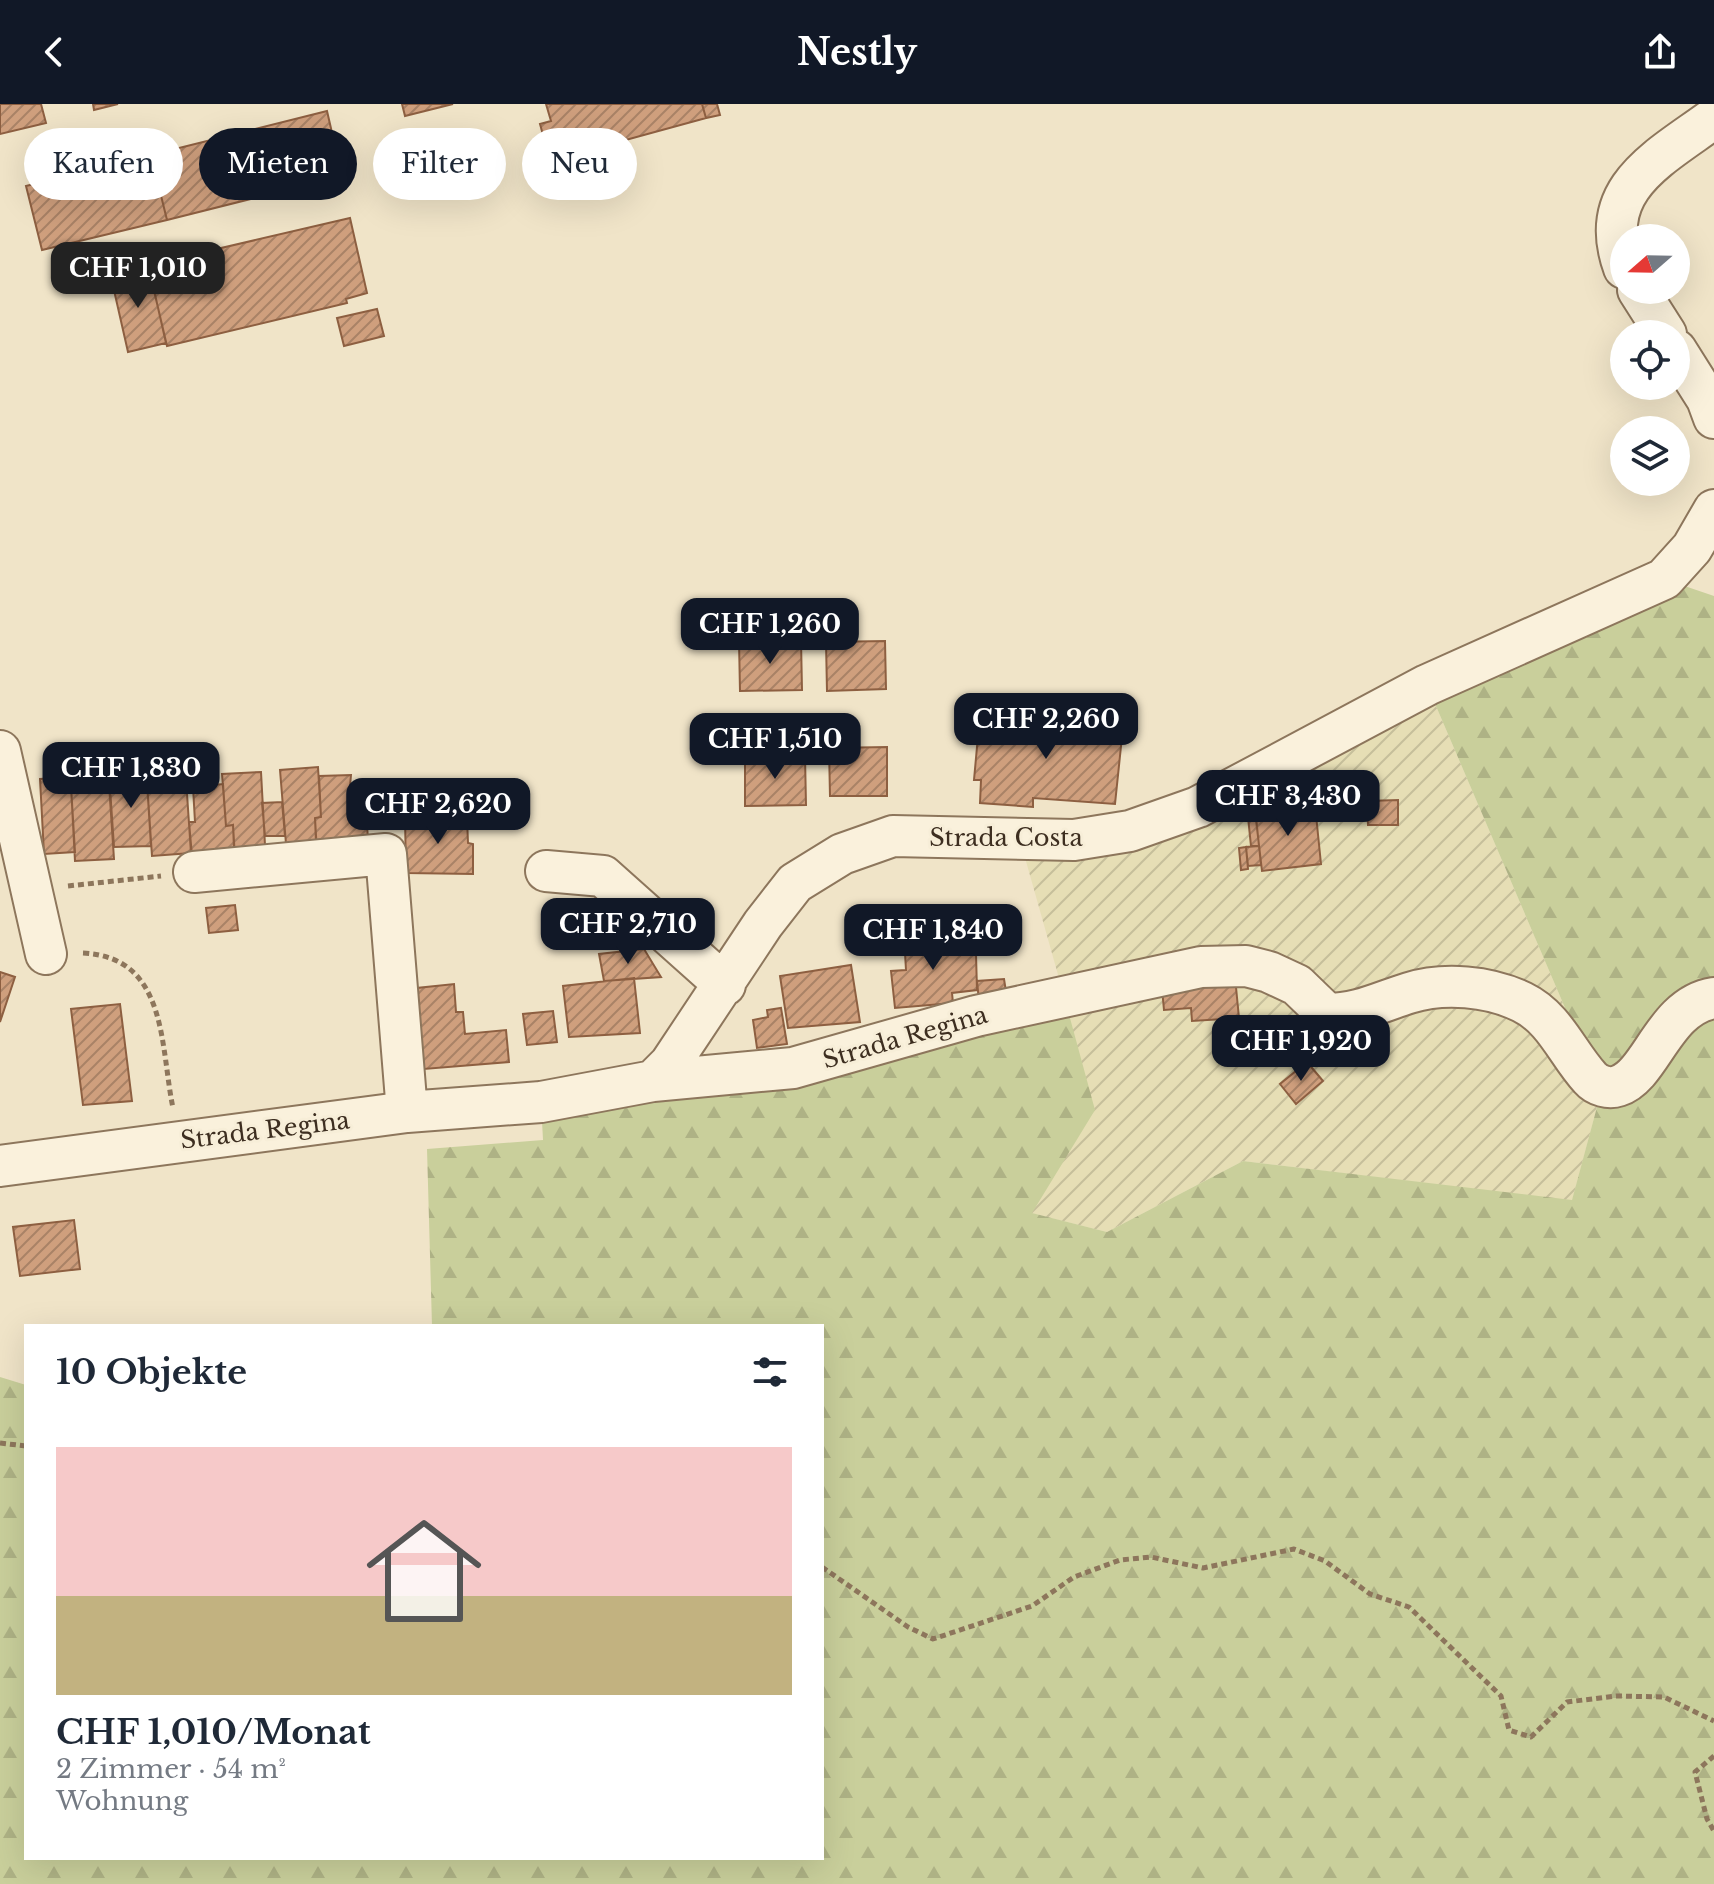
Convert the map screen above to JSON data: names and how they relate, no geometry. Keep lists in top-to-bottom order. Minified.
{"streets":{"street":["Strada Costa","Strada Regina"]},"crossings":[["Strada Costa","Strada Regina"]],"north":"left","page":{"header":"Nestly","chip":["Kaufen","Mieten","Filter","Neu"],"price":["CHF 1,010","CHF 1,260","CHF 2,260","CHF 1,510","CHF 1,830","CHF 3,430","CHF 2,620","CHF 2,710","CHF 1,840","CHF 1,920"],"heading":"10 Objekte","list":[{"name":"CHF 1,010/Monat","note":"2 Zimmer · 54 m² · Wohnung"}]}}
